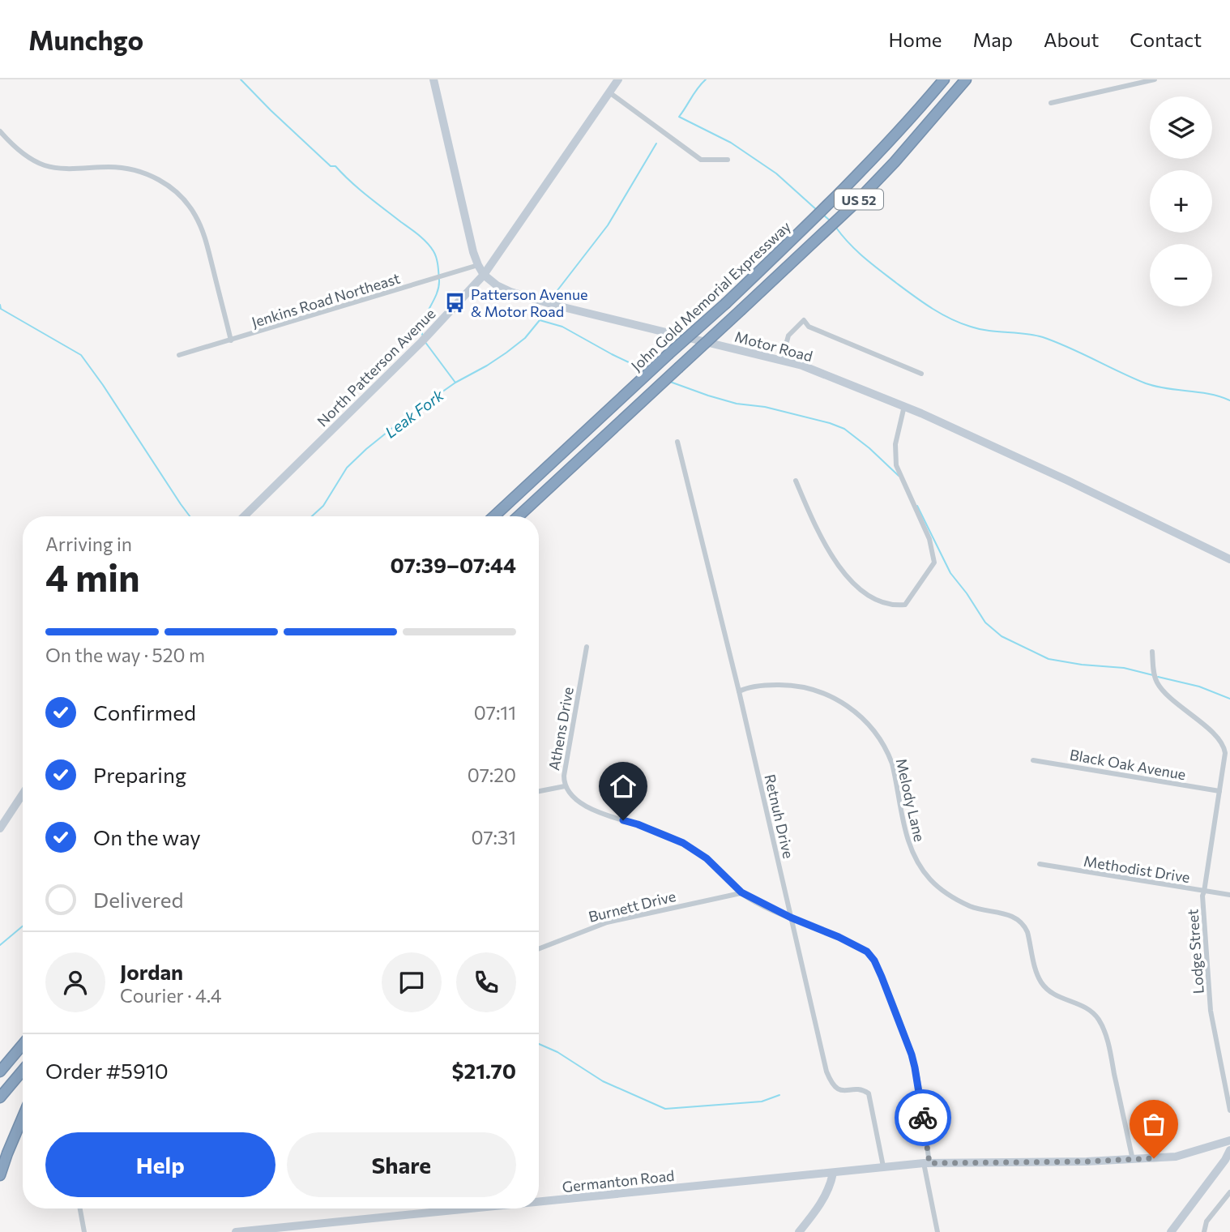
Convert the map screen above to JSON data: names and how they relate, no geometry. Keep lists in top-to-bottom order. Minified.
{"streets":{"highway":["US 52","John Gold Memorial Expressway"],"main road":["Motor Road","North Patterson Avenue","Germanton Road"],"street":["Jenkins Road Northeast","Athens Drive","Black Oak Avenue","Melody Lane","Retnuh Drive","Methodist Drive","Burnett Drive","Lodge Street"]},"crossings":[["Jenkins Road Northeast","Motor Road"],["Motor Road","North Patterson Avenue"],["Athens Drive","Retnuh Drive"],["Athens Drive","Burnett Drive"],["Athens Drive","Germanton Road"],["Black Oak Avenue","Lodge Street"],["Melody Lane","Retnuh Drive"],["Melody Lane","Germanton Road"],["Retnuh Drive","Germanton Road"],["Methodist Drive","Lodge Street"]],"water":["Leak Fork"],"places":{"bus stop":["Patterson Avenue & Motor Road"]},"page":{"header":"Munchgo","nav":["Home","Map","About","Contact"],"map_buttons":["+","−"],"heading":["4 min","Arriving in","07:39–07:44"],"panel":["Jordan","Courier · 4.4","Order #5910","$21.70"],"bar":"On the way · 520 m","list":[["Confirmed","07:11"],["Preparing","07:20"],["On the way","07:31"],"Delivered"],"buttons":["Help","Share"]}}
